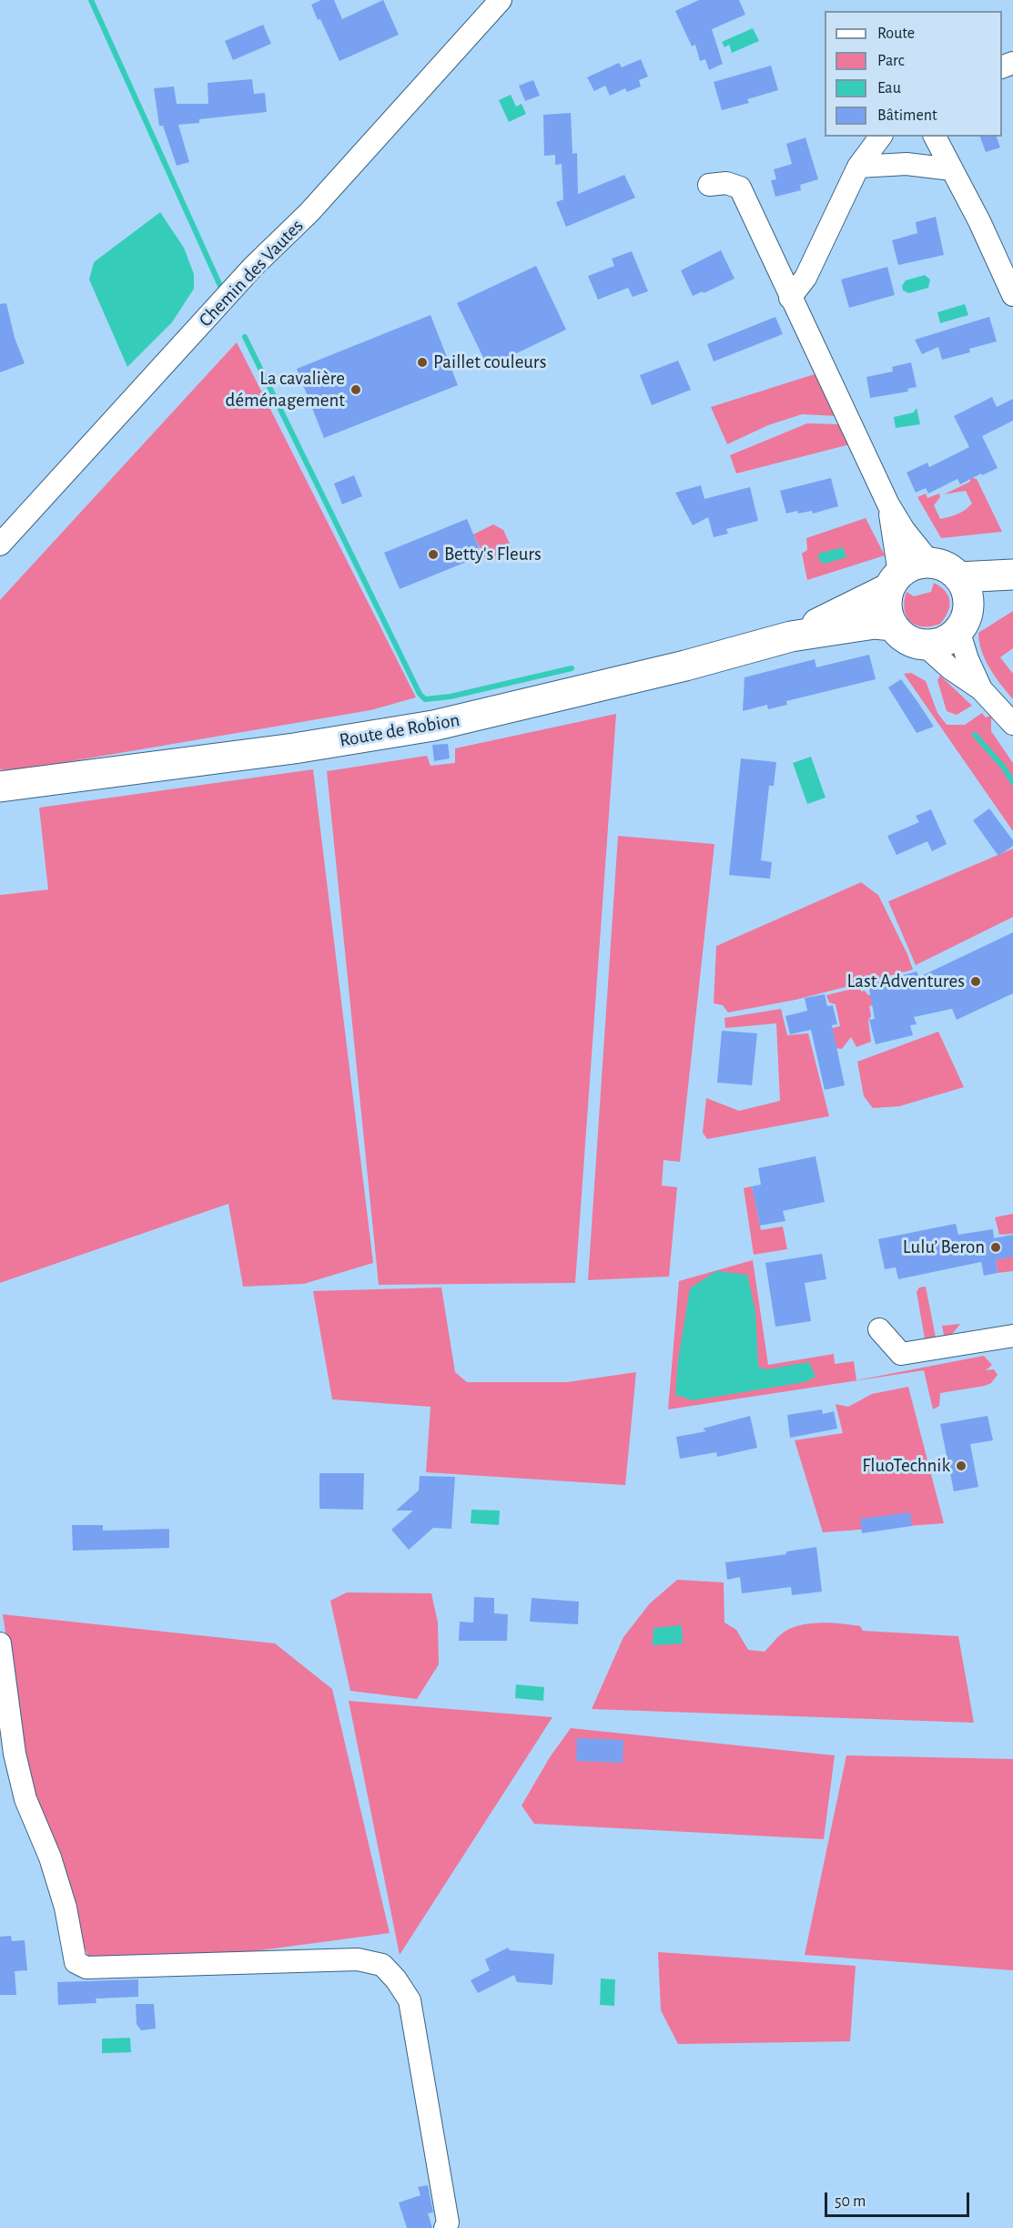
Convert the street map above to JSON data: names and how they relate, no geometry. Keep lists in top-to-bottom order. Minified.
{"streets":{"main road":["Route de Robion"],"street":["Chemin des Vautes"]},"places":["Paillet couleurs","La cavalière déménagement","Betty's Fleurs","Last Adventures","Lulu’ Beron","FluoTechnik"],"legend":["Route","Parc","Eau","Bâtiment"],"scale_bar":"50 m"}
